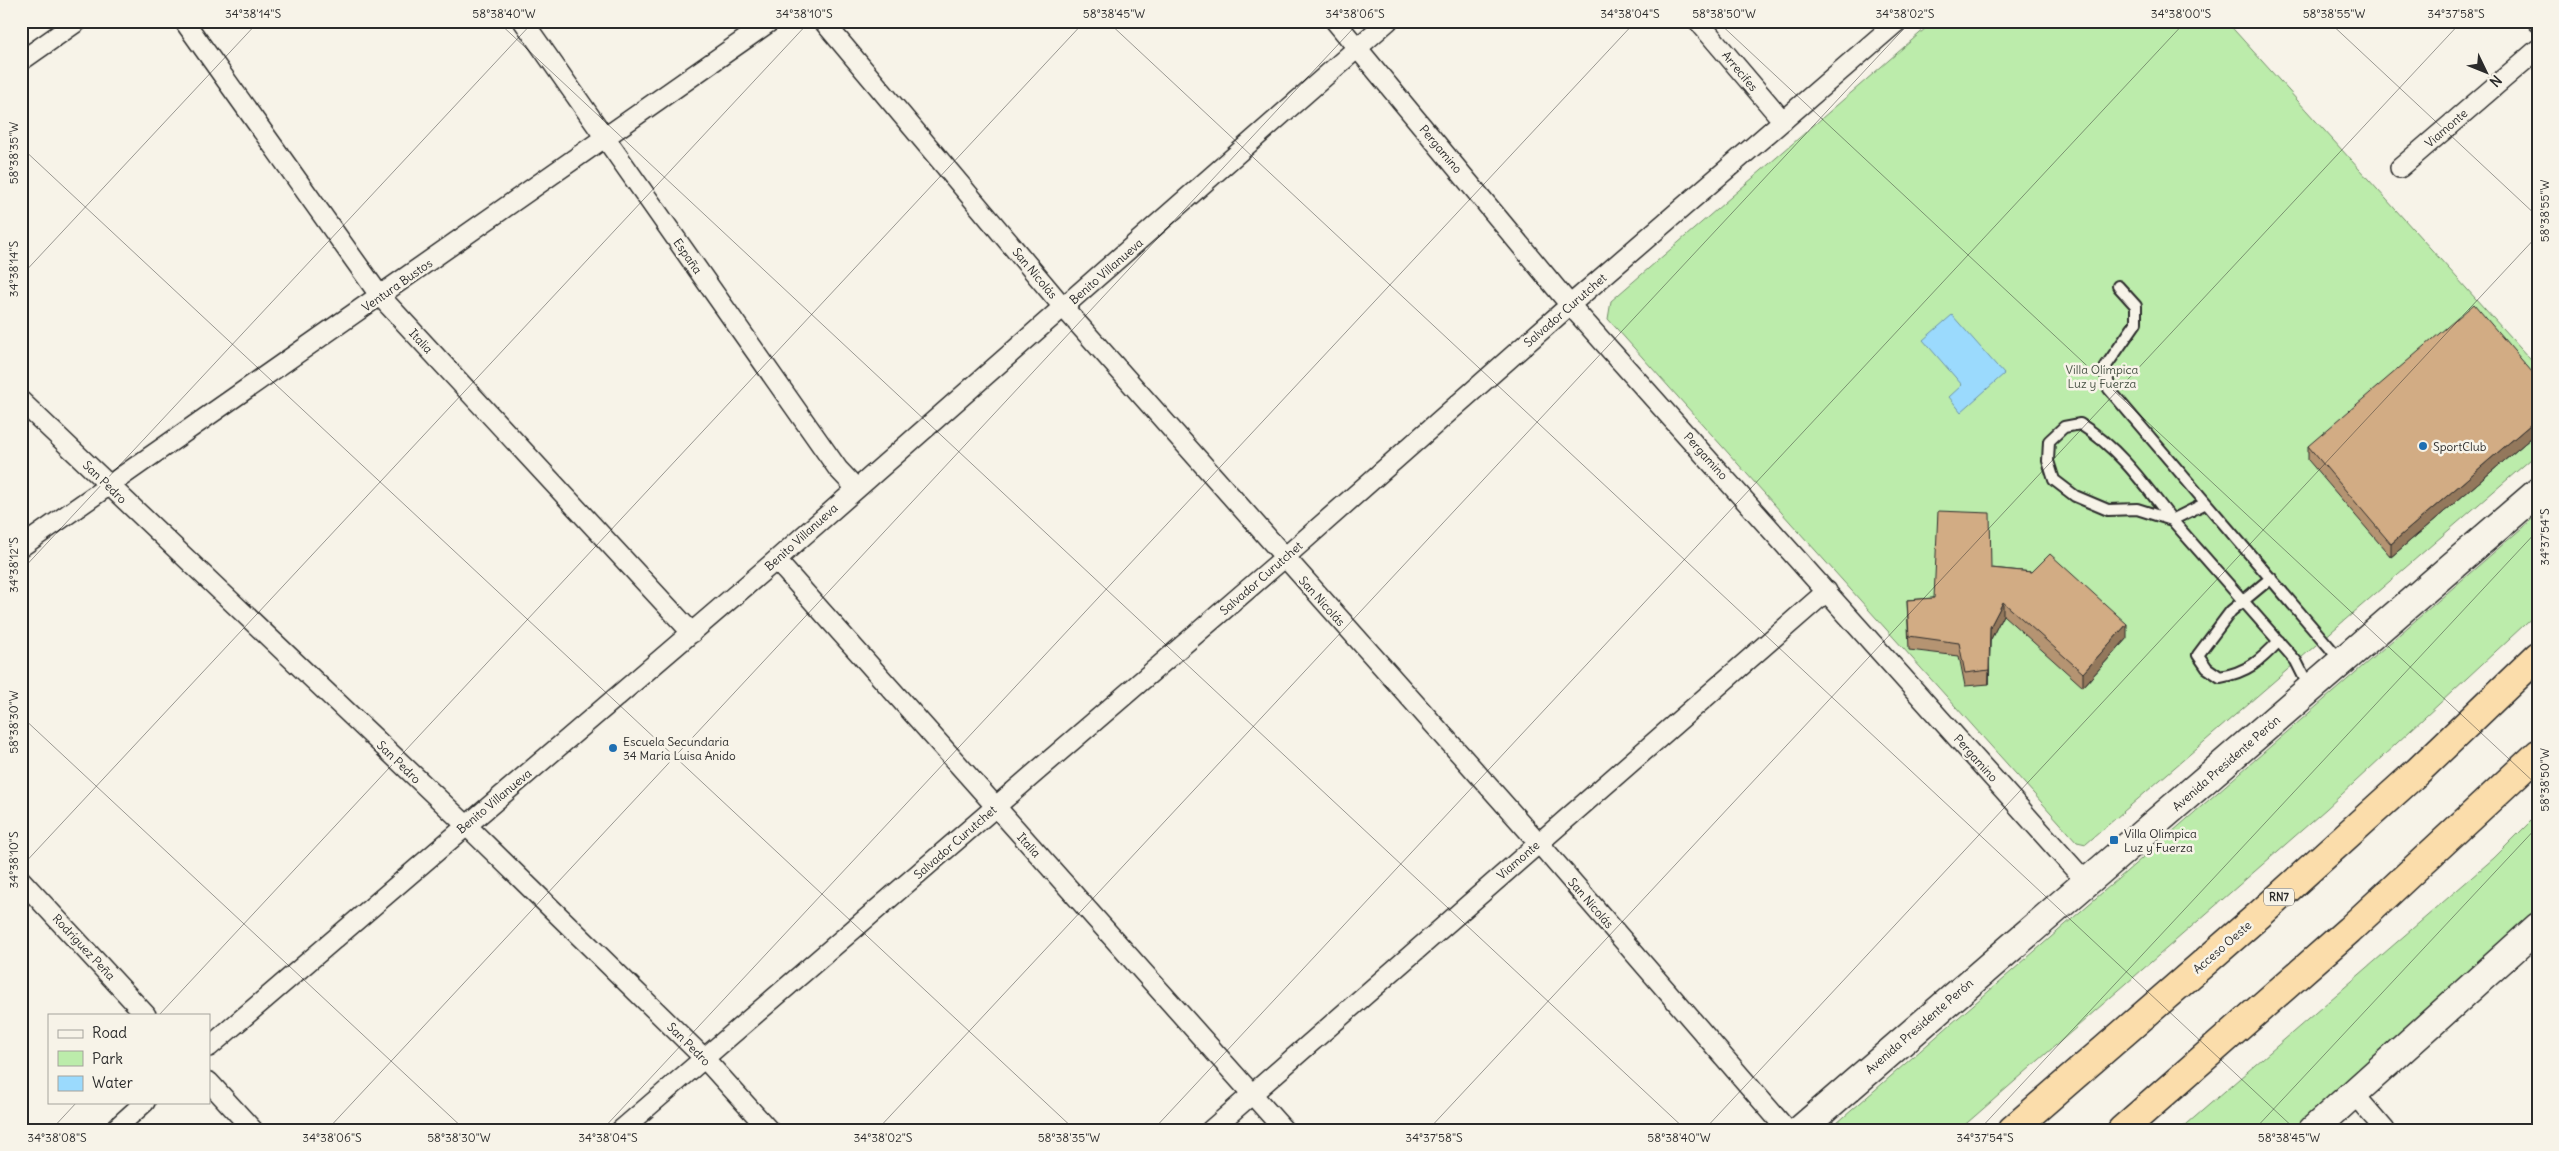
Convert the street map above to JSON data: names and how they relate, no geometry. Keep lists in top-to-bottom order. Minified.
{"streets":{"highway":["RN7","Acceso Oeste"],"street":["Arrecifes","Viamonte","Pergamino","España","Benito Villanueva","San Nicolás","Ventura Bustos","Salvador Curutchet","Italia","San Pedro","Avenida Presidente Perón","Rodríguez Peña"]},"crossings":[["Arrecifes","Salvador Curutchet"],["Viamonte","Pergamino"],["Viamonte","San Nicolás"],["Viamonte","Italia"],["Pergamino","Benito Villanueva"],["Pergamino","Salvador Curutchet"],["Pergamino","Avenida Presidente Perón"],["España","Benito Villanueva"],["España","Ventura Bustos"],["Benito Villanueva","San Nicolás"],["Benito Villanueva","Italia"],["Benito Villanueva","San Pedro"],["San Nicolás","Salvador Curutchet"],["Ventura Bustos","Italia"],["Ventura Bustos","San Pedro"],["Salvador Curutchet","Italia"],["Salvador Curutchet","San Pedro"]],"parks":["Villa Olímpica Luz y Fuerza"],"places":{"other":["SportClub","Escuela Secundaria 34 María Luisa Anido"],"transit":["Villa Olimpica Luz y Fuerza"]},"legend":["Road","Park","Water"],"north":"bottom right","coordinates":["34°38'14\"S","58°38'40\"W","34°38'10\"S","58°38'45\"W","34°38'06\"S","34°38'04\"S","58°38'50\"W","34°38'02\"S","34°38'00\"S","58°38'55\"W","34°37'58\"S","58°38'35\"W","34°37'54\"S","34°38'12\"S","58°38'30\"W","34°38'08\"S"]}
